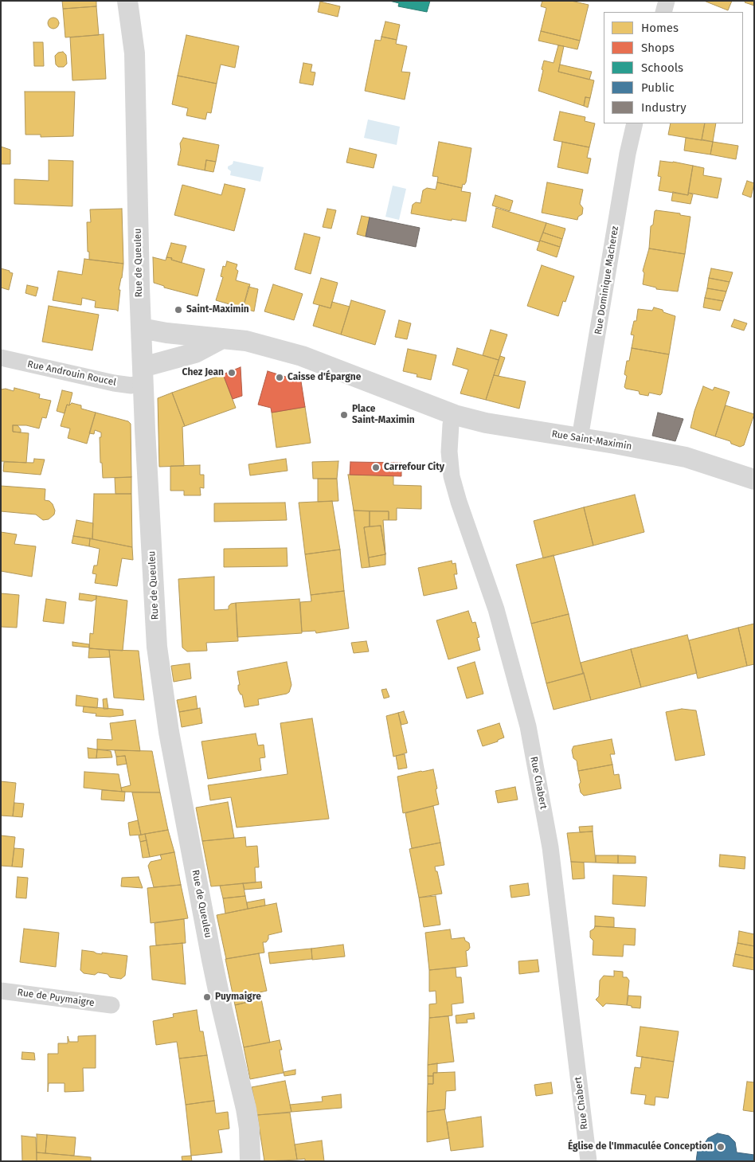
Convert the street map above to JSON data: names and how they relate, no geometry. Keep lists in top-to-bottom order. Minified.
{"streets":{"street":["Rue de Queuleu","Rue Dominique Macherez","Rue Androuin Roucel","Rue Saint-Maximin","Rue Chabert","Rue de Puymaigre"]},"crossings":[["Rue de Queuleu","Rue Androuin Roucel"],["Rue Dominique Macherez","Rue Saint-Maximin"],["Rue Saint-Maximin","Rue Chabert"]],"places":["Saint-Maximin","Chez Jean","Caisse d'Épargne","Place Saint-Maximin","Carrefour City","Puymaigre","Église de l'Immaculée Conception"],"legend":["Homes","Shops","Schools","Public","Industry"]}
